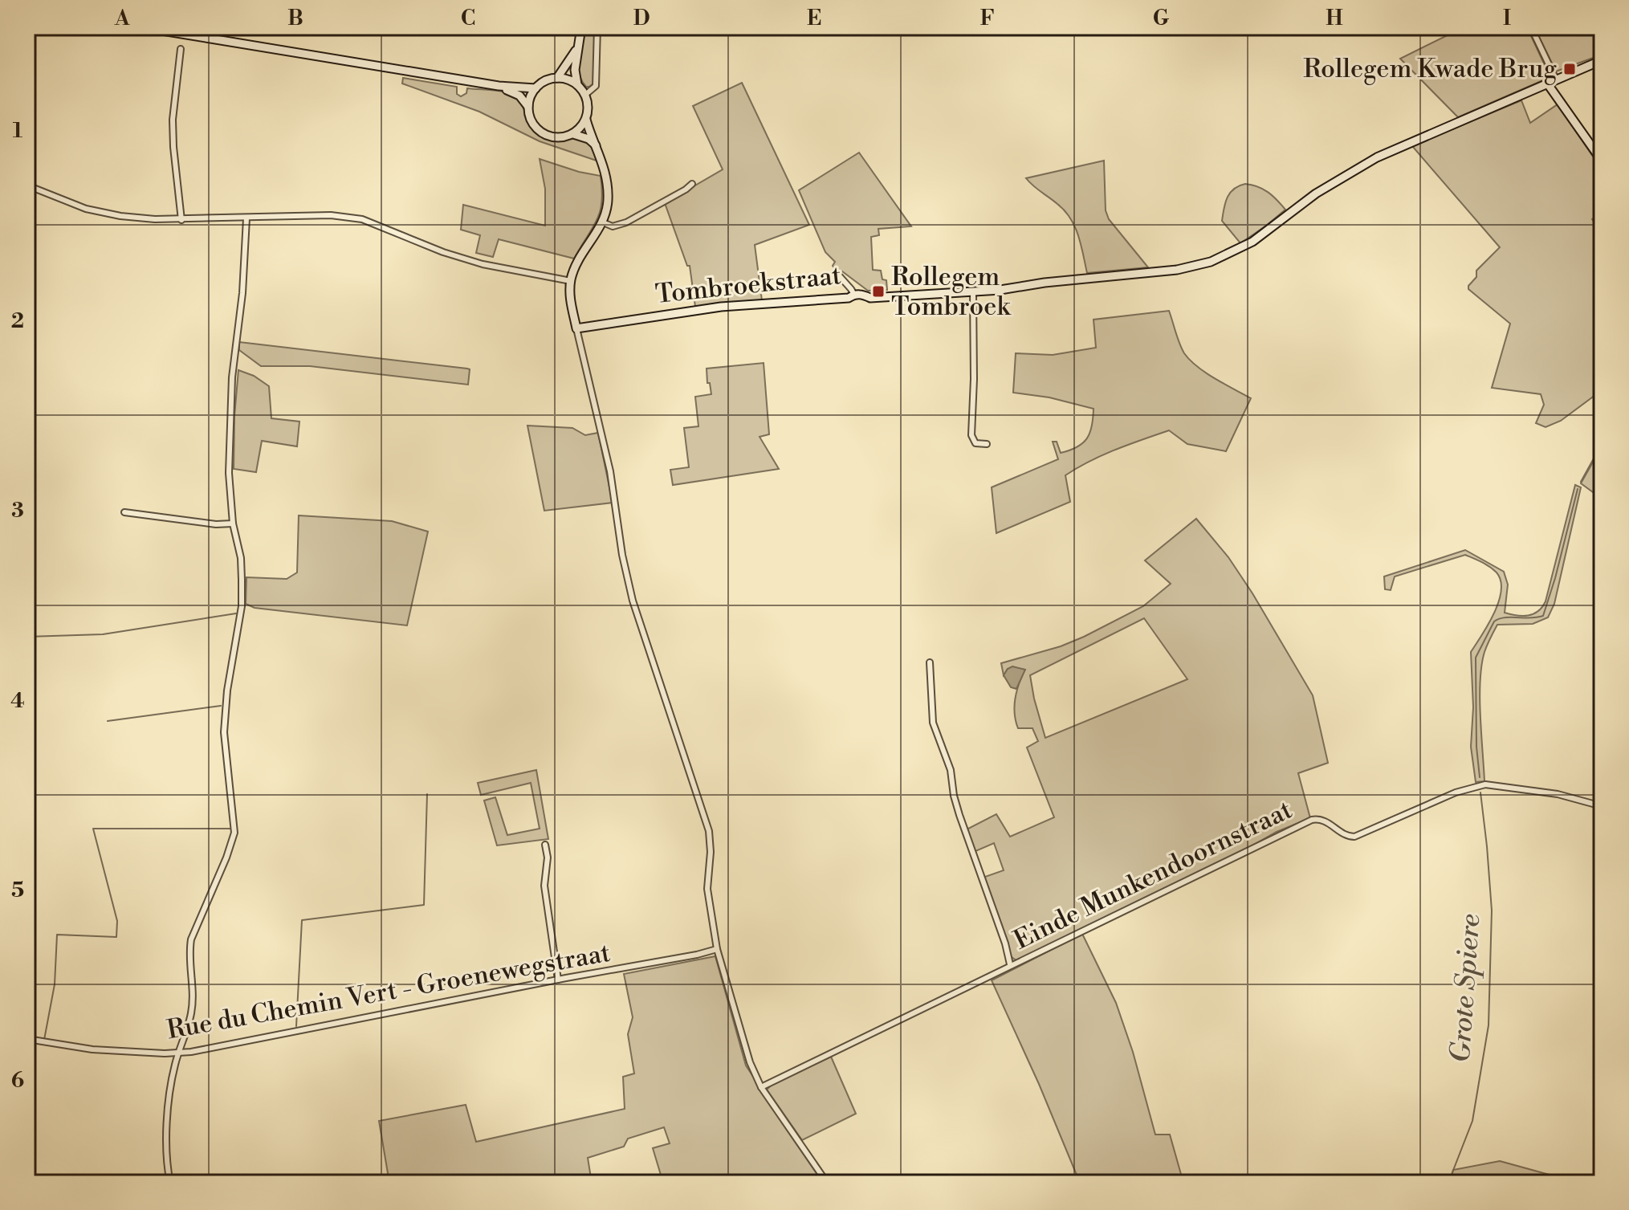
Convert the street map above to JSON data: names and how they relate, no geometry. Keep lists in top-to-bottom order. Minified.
{"streets":{"street":["Tombroekstraat","Einde Munkendoornstraat","Rue du Chemin Vert - Groenewegstraat"]},"water":["Grote Spiere"],"places":{"transit":["Rollegem Kwade Brug","Rollegem Tombroek"]},"grid":{"columns":["A","B","C","D","E","F","G","H","I"],"rows":["1","2","3","4","5","6"]}}
